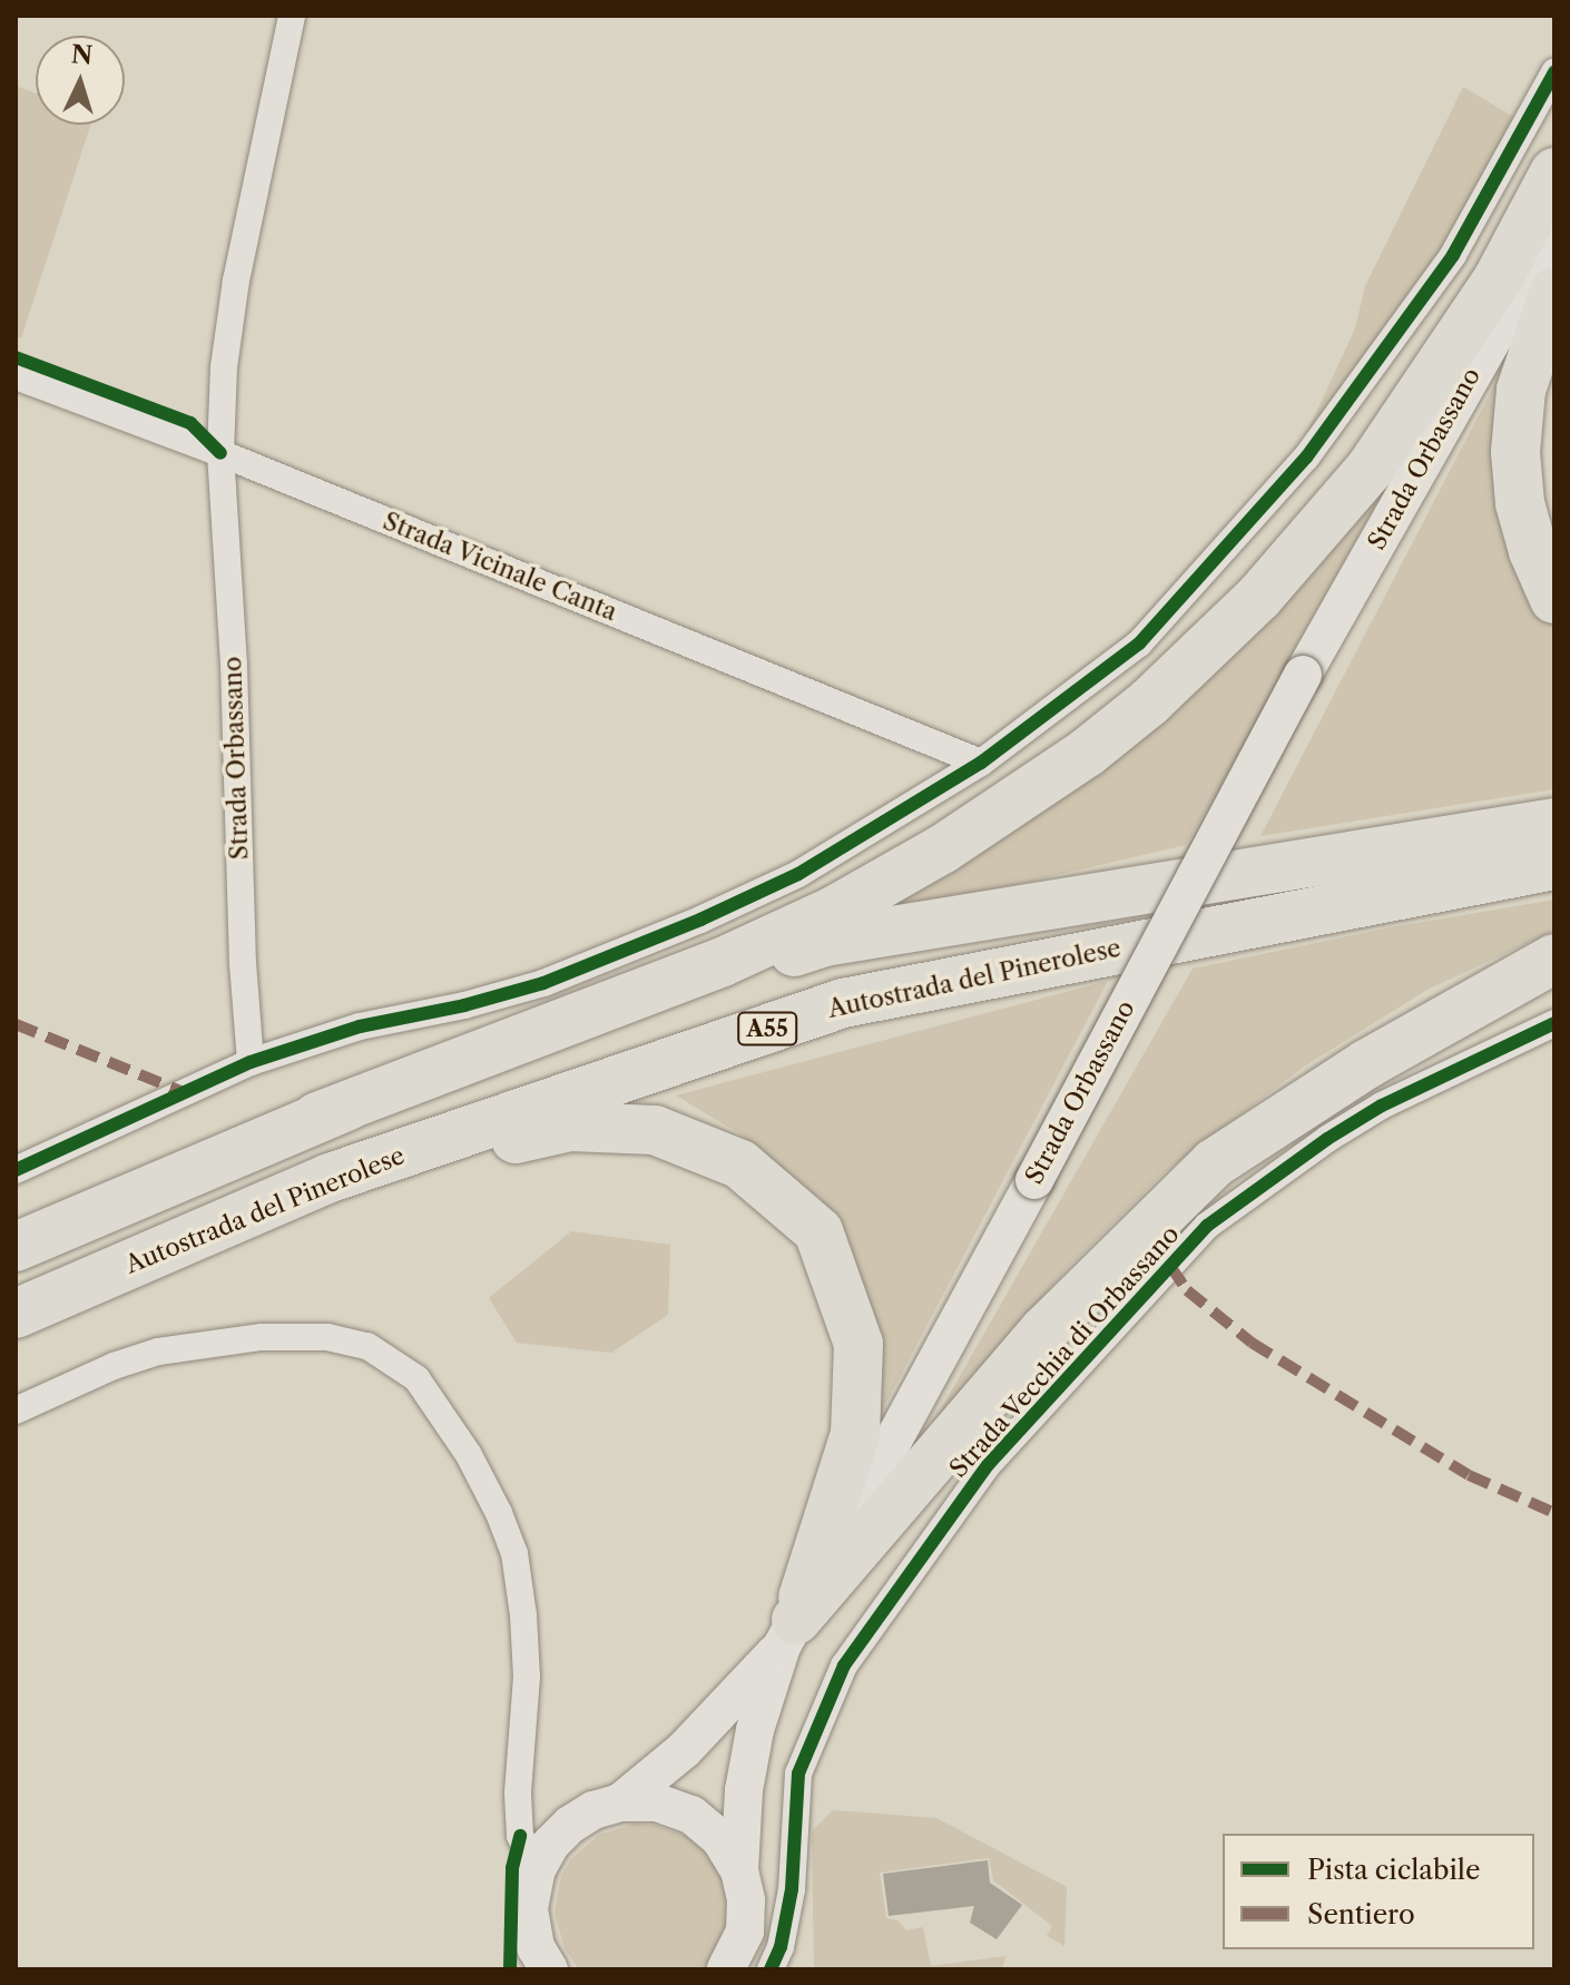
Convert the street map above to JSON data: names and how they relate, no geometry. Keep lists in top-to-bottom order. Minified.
{"streets":{"highway":["Autostrada del Pinerolese","A55"],"main road":["Strada Orbassano"],"street":["Strada Vicinale Canta","Strada Vecchia di Orbassano"]},"crossings":[["Strada Orbassano","Strada Vicinale Canta"],["Strada Orbassano","Strada Vecchia di Orbassano"]],"legend":["Pista ciclabile","Sentiero"],"north":"top"}
